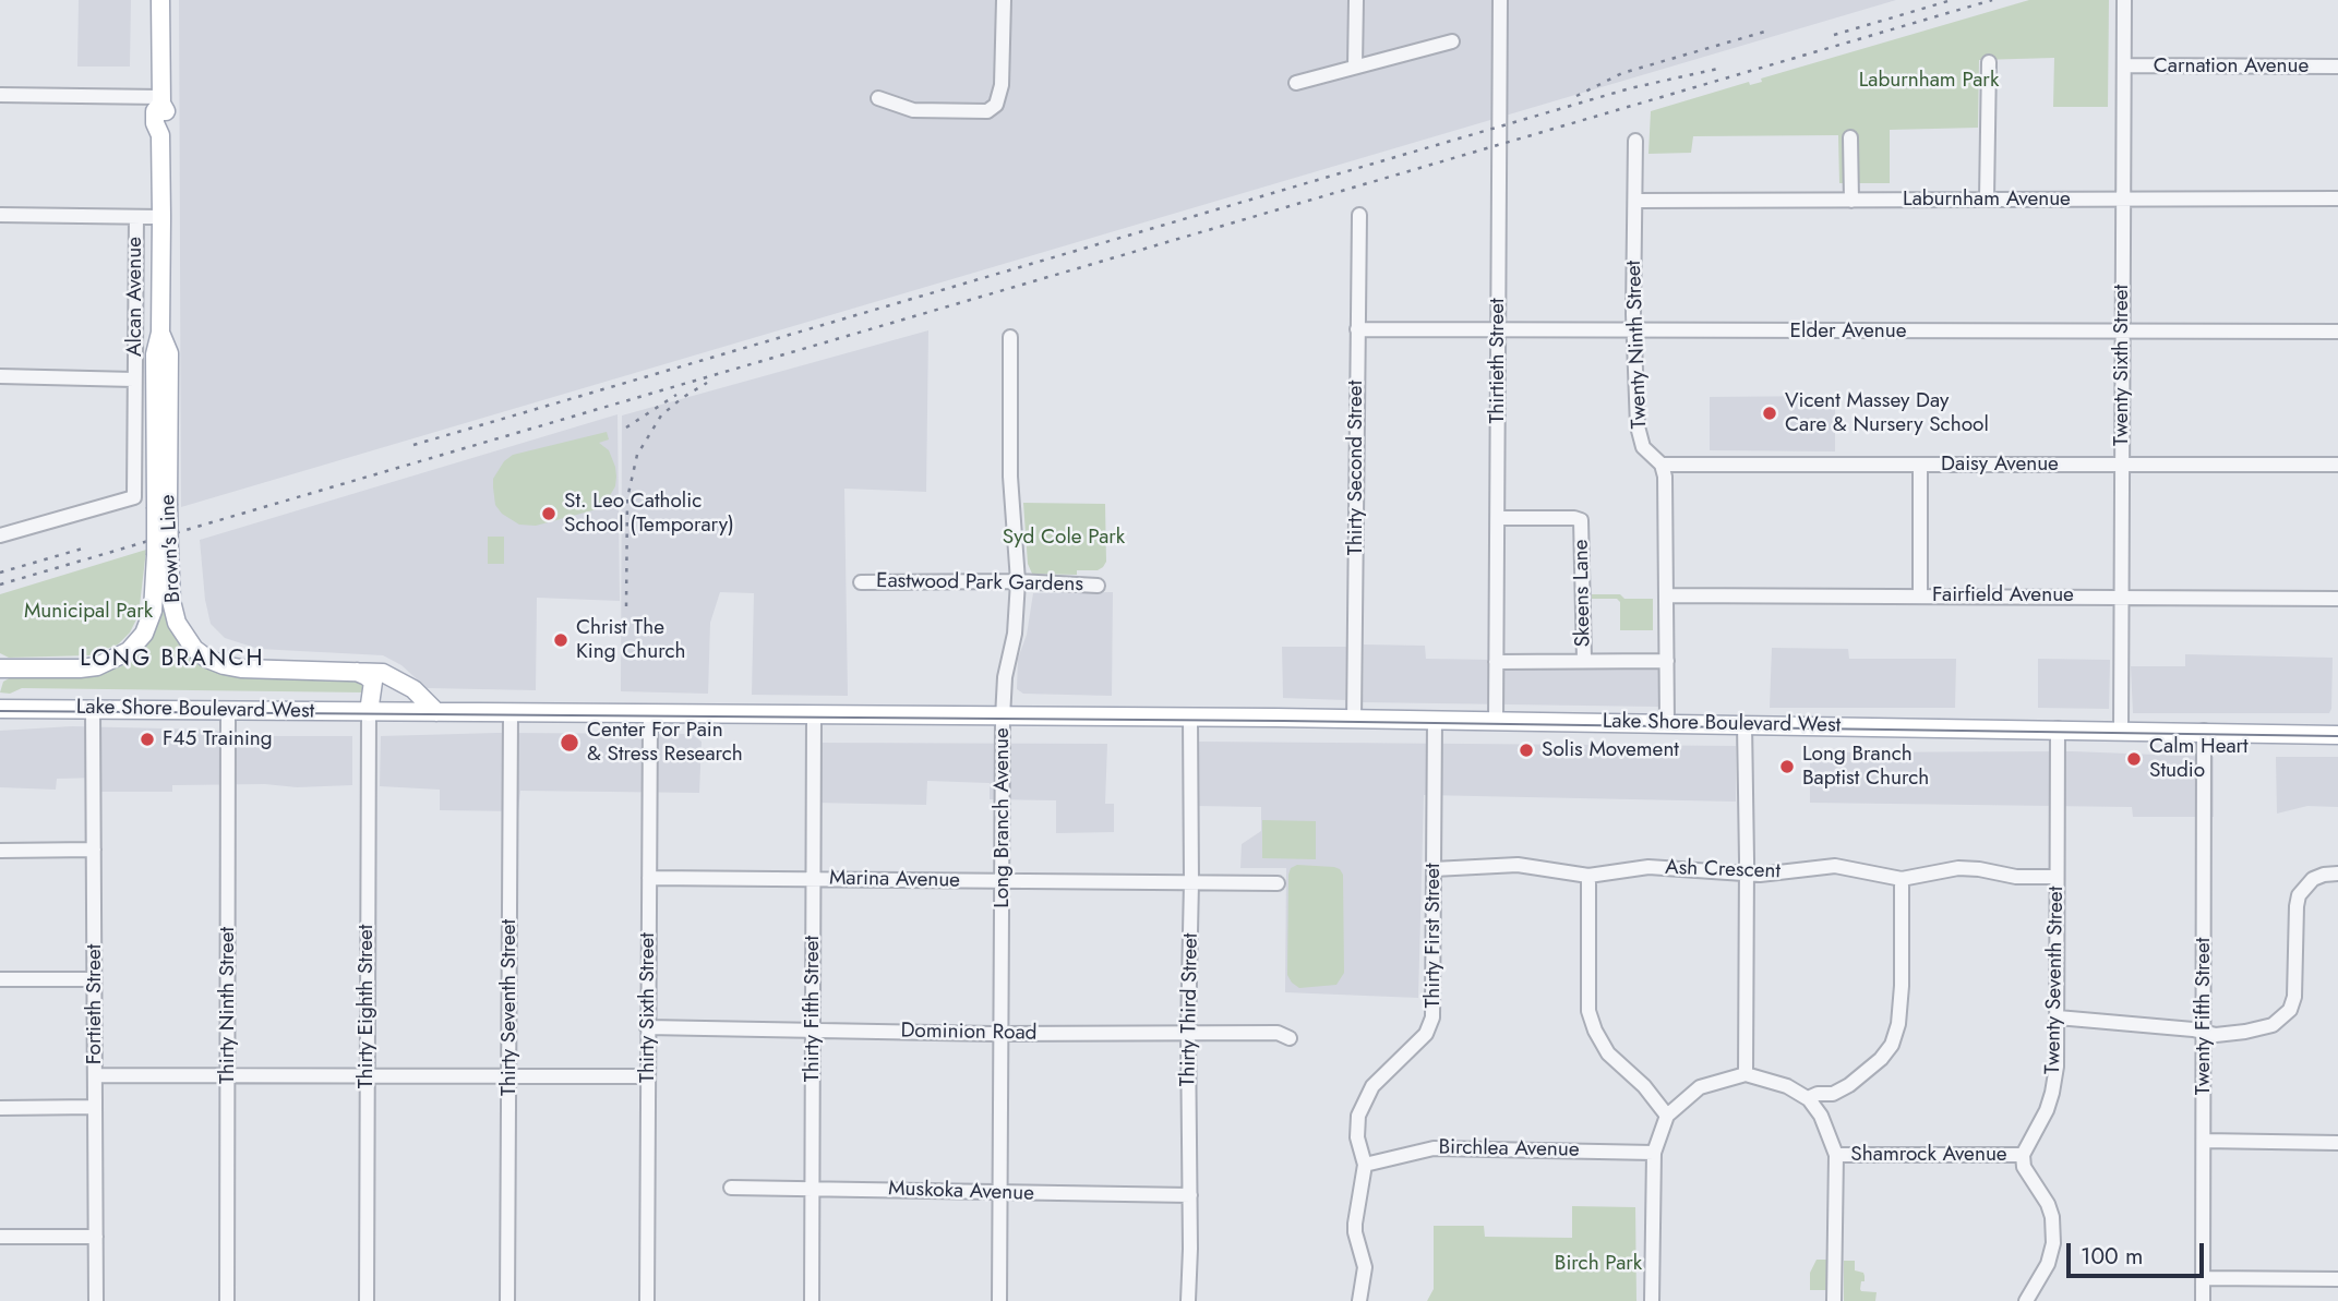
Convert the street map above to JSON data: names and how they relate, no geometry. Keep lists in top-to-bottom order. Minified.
{"streets":{"main road":["Brown's Line","Lake Shore Boulevard West"],"street":["Carnation Avenue","Laburnham Avenue","Alcan Avenue","Elder Avenue","Twenty Ninth Street","Thirtieth Street","Twenty Sixth Street","Daisy Avenue","Thirty Second Street","Eastwood Park Gardens","Skeens Lane","Fairfield Avenue","Long Branch Avenue","Ash Crescent","Marina Avenue","Thirty First Street","Twenty Seventh Street","Fortieth Street","Thirty Ninth Street","Thirty Eighth Street","Thirty Seventh Street","Thirty Sixth Street","Thirty Fifth Street","Thirty Third Street","Twenty Fifth Street","Dominion Road","Birchlea Avenue","Shamrock Avenue","Muskoka Avenue"]},"crossings":[["Carnation Avenue","Twenty Sixth Street"],["Laburnham Avenue","Twenty Ninth Street"],["Laburnham Avenue","Twenty Sixth Street"],["Elder Avenue","Twenty Ninth Street"],["Elder Avenue","Thirtieth Street"],["Elder Avenue","Twenty Sixth Street"],["Elder Avenue","Thirty Second Street"],["Twenty Ninth Street","Daisy Avenue"],["Thirtieth Street","Skeens Lane"],["Thirtieth Street","Lake Shore Boulevard West"],["Twenty Sixth Street","Daisy Avenue"],["Twenty Sixth Street","Fairfield Avenue"],["Twenty Sixth Street","Lake Shore Boulevard West"],["Thirty Second Street","Lake Shore Boulevard West"],["Brown's Line","Lake Shore Boulevard West"],["Eastwood Park Gardens","Long Branch Avenue"],["Lake Shore Boulevard West","Long Branch Avenue"],["Lake Shore Boulevard West","Thirty First Street"],["Lake Shore Boulevard West","Twenty Seventh Street"],["Lake Shore Boulevard West","Fortieth Street"],["Lake Shore Boulevard West","Thirty Ninth Street"],["Lake Shore Boulevard West","Thirty Eighth Street"],["Lake Shore Boulevard West","Thirty Seventh Street"],["Lake Shore Boulevard West","Thirty Sixth Street"],["Lake Shore Boulevard West","Thirty Fifth Street"],["Lake Shore Boulevard West","Thirty Third Street"],["Lake Shore Boulevard West","Twenty Fifth Street"],["Long Branch Avenue","Marina Avenue"],["Long Branch Avenue","Dominion Road"],["Long Branch Avenue","Muskoka Avenue"],["Ash Crescent","Thirty First Street"],["Ash Crescent","Twenty Seventh Street"],["Marina Avenue","Thirty Sixth Street"],["Marina Avenue","Thirty Fifth Street"],["Marina Avenue","Thirty Third Street"],["Thirty First Street","Birchlea Avenue"],["Twenty Seventh Street","Shamrock Avenue"],["Thirty Sixth Street","Dominion Road"],["Thirty Fifth Street","Dominion Road"],["Thirty Fifth Street","Muskoka Avenue"],["Thirty Third Street","Dominion Road"],["Thirty Third Street","Muskoka Avenue"]],"districts":["LONG BRANCH"],"parks":["Laburnham Park","Syd Cole Park","Municipal Park","Birch Park"],"places":["Vicent Massey Day Care & Nursery School","St. Leo Catholic School (Temporary)","Christ The King Church","F45 Training","Center For Pain & Stress Research","Solis Movement","Calm Heart Studio","Long Branch Baptist Church"],"scale_bar":"100 m"}
